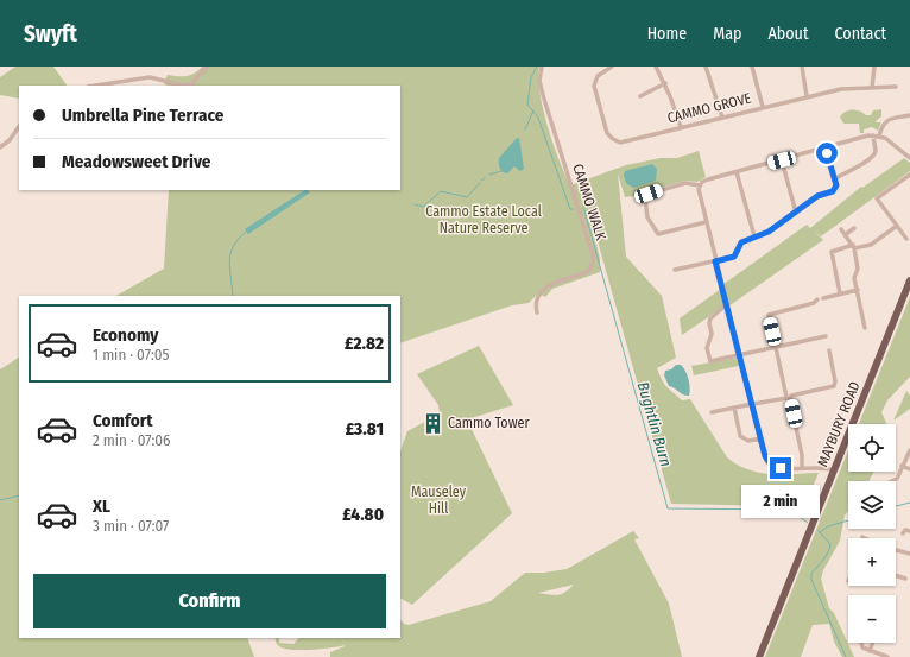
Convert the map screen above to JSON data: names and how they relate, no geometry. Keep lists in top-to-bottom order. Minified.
{"streets":{"main road":["MAYBURY ROAD"],"street":["CAMMO GROVE","CAMMO WALK"]},"water":["Bughtlin Burn"],"parks":["Cammo Estate Local Nature Reserve","Mauseley Hill"],"places":{"building":["Cammo Tower"]},"page":{"header":"Swyft","nav":["Home","Map","About","Contact"],"banner":["Umbrella Pine Terrace","Meadowsweet Drive"],"list":[{"name":"Economy","note":"1 min · 07:05","value":"£2.82"},{"name":"Comfort","note":"2 min · 07:06","value":"£3.81"},{"name":"XL","note":"3 min · 07:07","value":"£4.80"}],"map_buttons":["+","−"],"bubble":"2 min","buttons":"Confirm"}}
